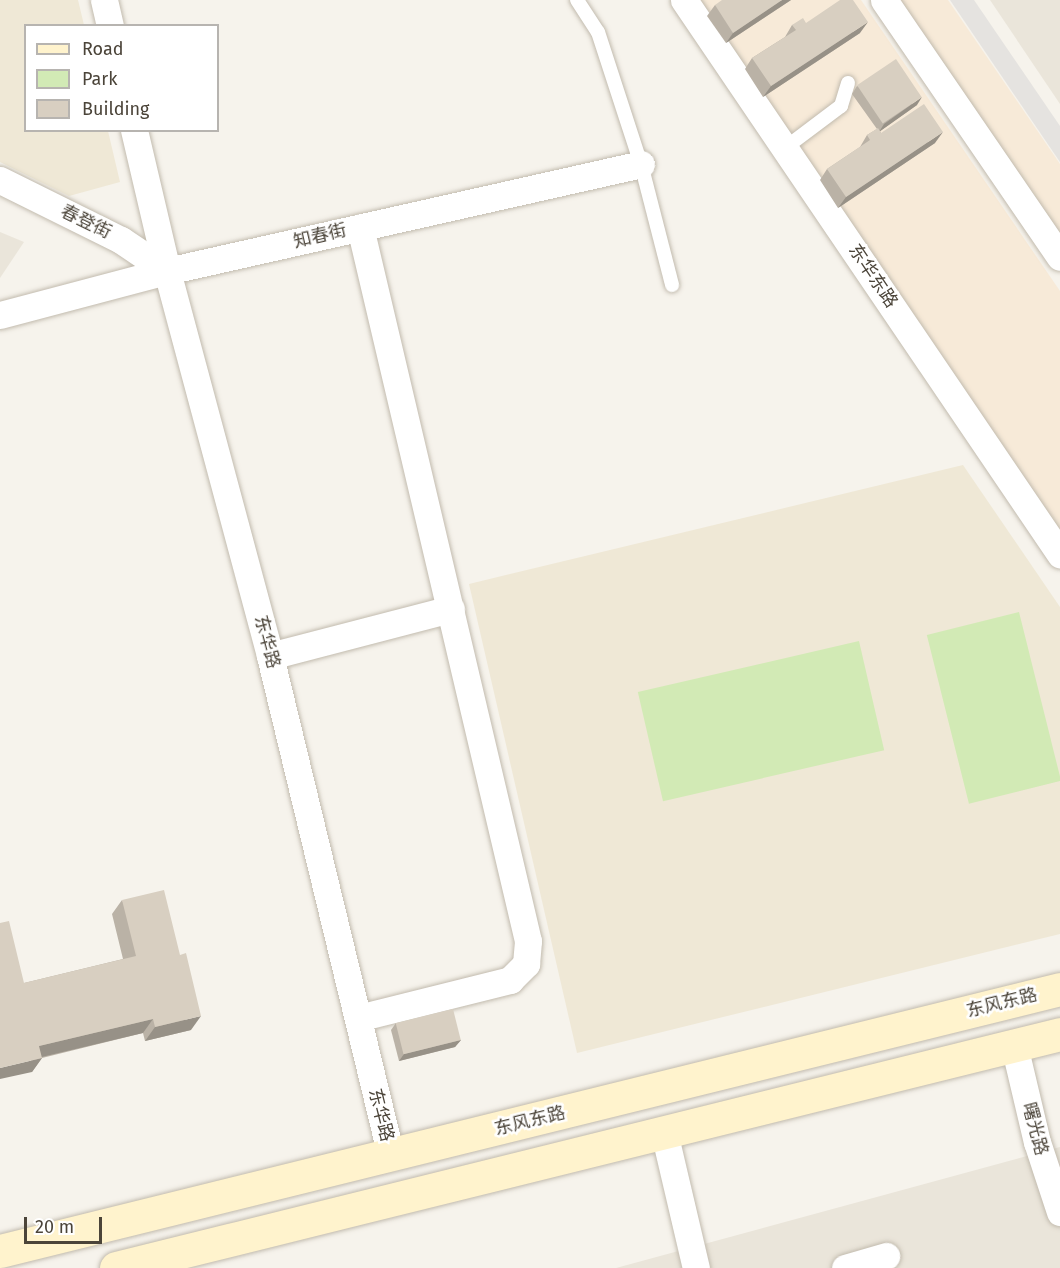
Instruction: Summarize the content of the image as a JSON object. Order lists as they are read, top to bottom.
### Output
{
  "streets": {
    "main road": ["东风东路"],
    "street": [
      "春登街",
      "知春街",
      "东华东路",
      "东华路",
      "曙光路"
    ]
  },
  "crossings": [
    ["春登街", "知春街"],
    ["春登街", "东华路"],
    ["知春街", "东华路"],
    ["东华路", "东风东路"]
  ],
  "legend": ["Road", "Park", "Building"],
  "scale_bar": "20 m"
}
